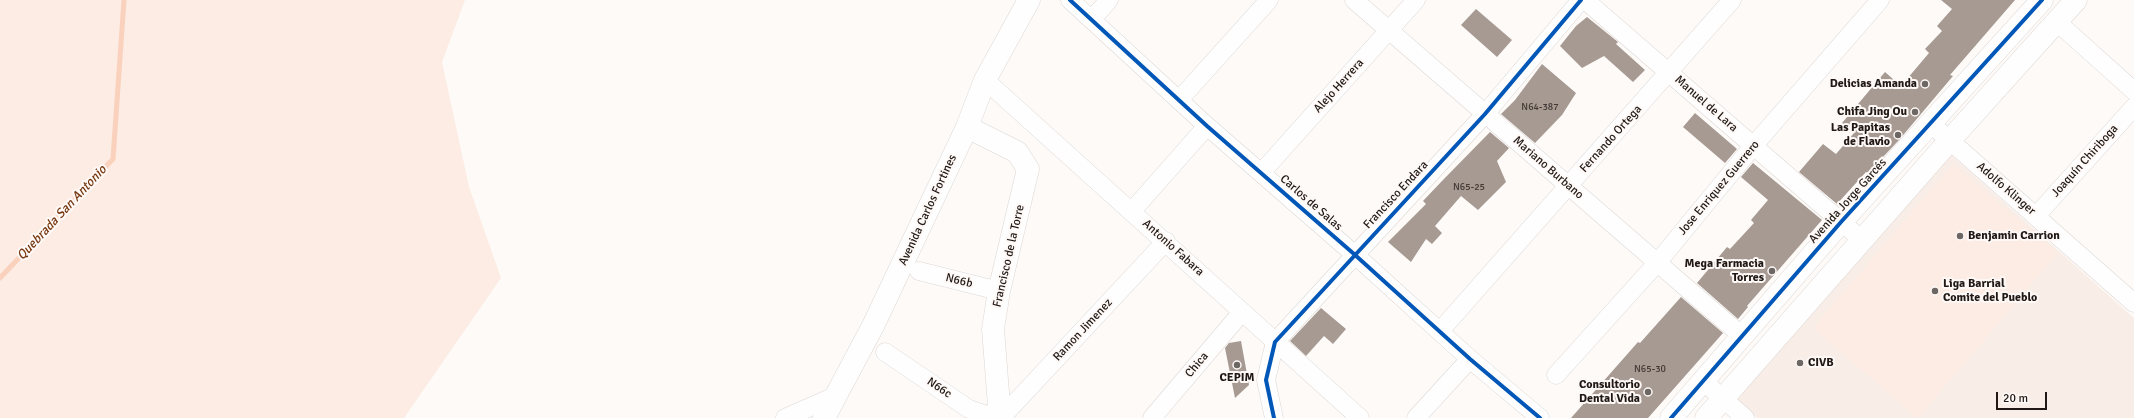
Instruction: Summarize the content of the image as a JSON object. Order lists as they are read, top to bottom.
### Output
{
  "streets": {
    "street": [
      "Alejo Herrera",
      "Manuel de Lara",
      "Fernando Ortega",
      "Joaquín Chiriboga",
      "Mariano Burbano",
      "Jose Enriquez Guerrero",
      "Adolfo Klinger",
      "Francisco Endara",
      "Avenida Jorge Garcés",
      "Carlos de Salas",
      "Avenida Carlos Fortines",
      "Antonio Fabara",
      "Francisco de la Torre",
      "N66b",
      "Ramon Jimenez",
      "Chica",
      "N66c"
    ]
  },
  "crossings": [
    ["Alejo Herrera", "Mariano Burbano"],
    ["Alejo Herrera", "Carlos de Salas"],
    ["Manuel de Lara", "Fernando Ortega"],
    ["Manuel de Lara", "Jose Enriquez Guerrero"],
    ["Manuel de Lara", "Avenida Jorge Garcés"],
    ["Fernando Ortega", "Mariano Burbano"],
    ["Fernando Ortega", "Carlos de Salas"],
    ["Joaquín Chiriboga", "Adolfo Klinger"],
    ["Mariano Burbano", "Jose Enriquez Guerrero"],
    ["Mariano Burbano", "Francisco Endara"],
    ["Mariano Burbano", "Avenida Jorge Garcés"],
    ["Adolfo Klinger", "Avenida Jorge Garcés"],
    ["Francisco Endara", "Carlos de Salas"],
    ["Francisco Endara", "Antonio Fabara"],
    ["Avenida Carlos Fortines", "Antonio Fabara"],
    ["Avenida Carlos Fortines", "Francisco de la Torre"],
    ["Antonio Fabara", "Ramon Jimenez"],
    ["Antonio Fabara", "Chica"],
    ["Francisco de la Torre", "N66b"],
    ["Francisco de la Torre", "Ramon Jimenez"]
  ],
  "water": ["Quebrada San Antonio"],
  "places": [
    "Delicias Amanda",
    "Chifa Jing Ou",
    "Las Papitas de Flavio",
    "Benjamin Carrion",
    "Mega Farmacia Torres",
    "Liga Barrial Comite del Pueblo",
    "CIVB",
    "CEPIM",
    "Consultorio Dental Vida"
  ],
  "house_numbers": ["N64-387", "N65-25", "N65-30"],
  "scale_bar": "20 m"
}
